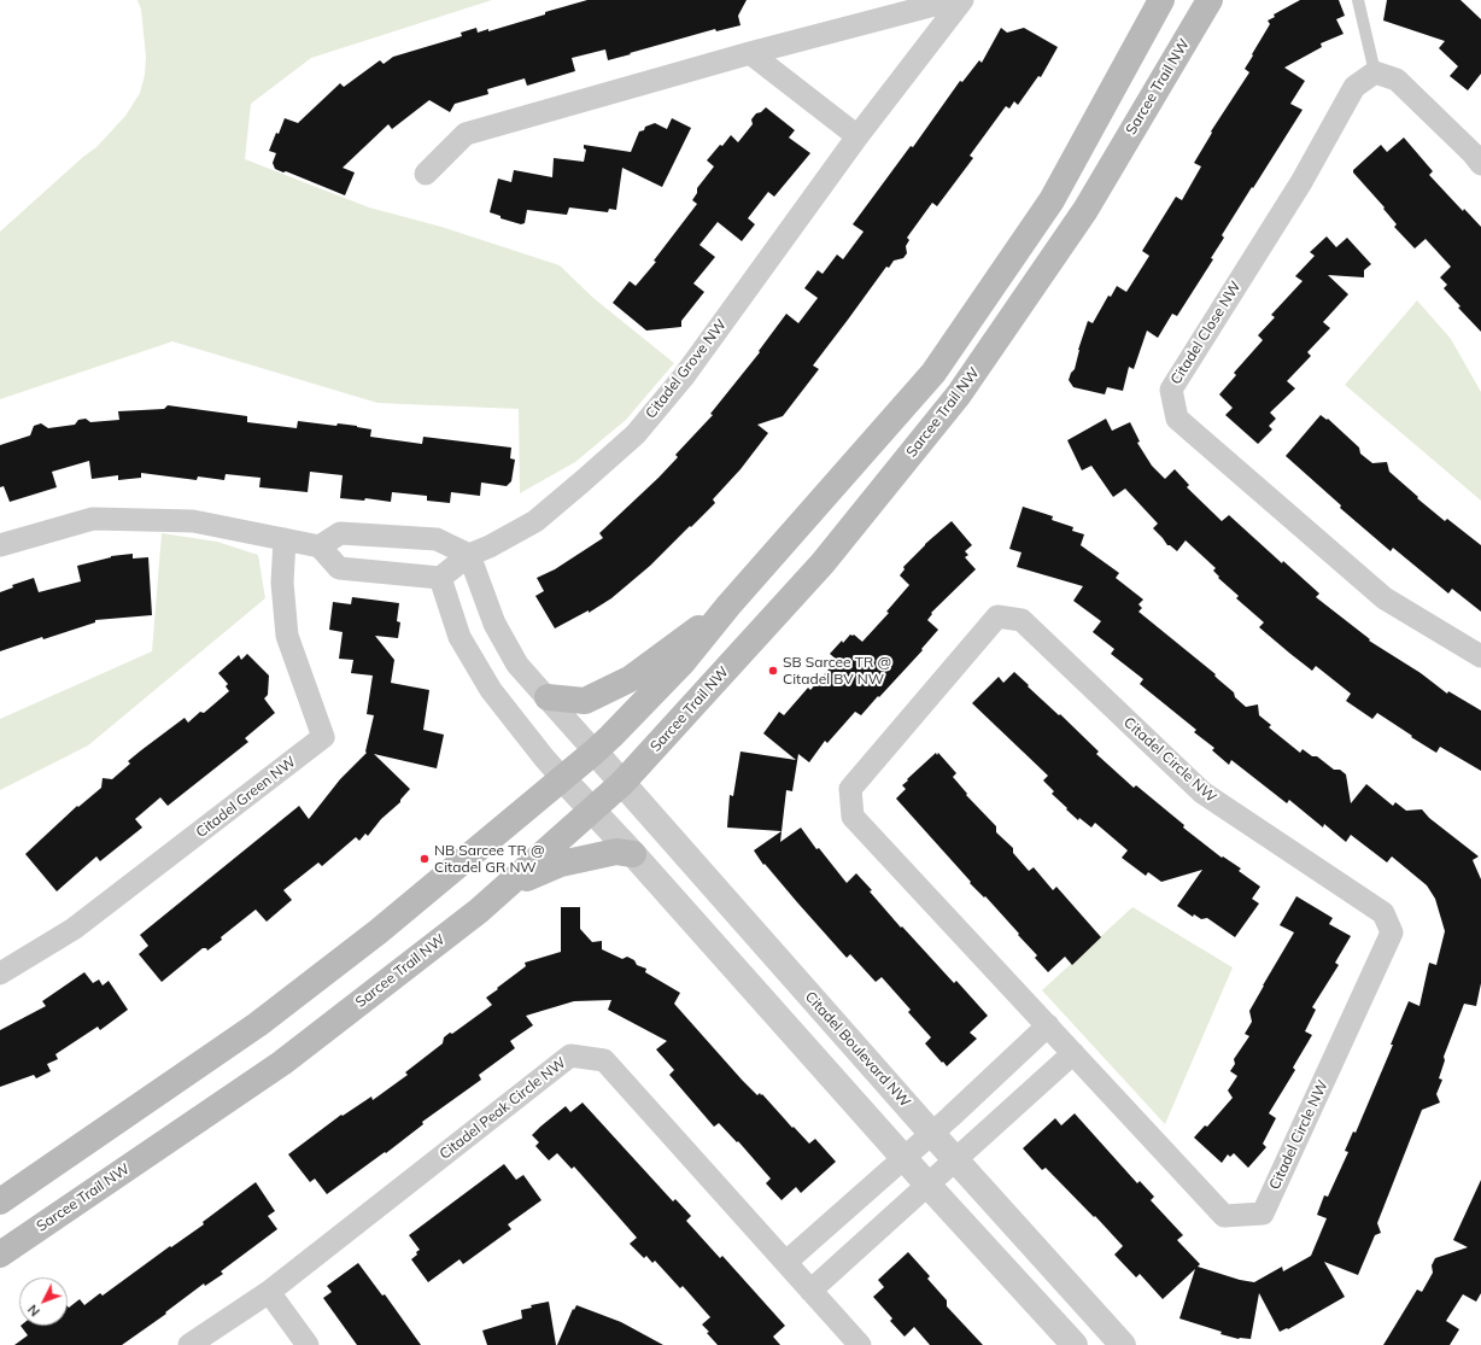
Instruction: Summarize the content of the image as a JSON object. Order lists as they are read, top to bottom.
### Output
{
  "streets": {
    "main road": ["Sarcee Trail NW"],
    "street": [
      "Citadel Close NW",
      "Citadel Grove NW",
      "Citadel Circle NW",
      "Citadel Green NW",
      "Citadel Boulevard NW",
      "Citadel Peak Circle NW"
    ]
  },
  "crossings": [
    ["Sarcee Trail NW", "Citadel Boulevard NW"]
  ],
  "places": ["SB Sarcee TR @ Citadel BV NW", "NB Sarcee TR @ Citadel GR NW"],
  "north": "bottom left"
}
